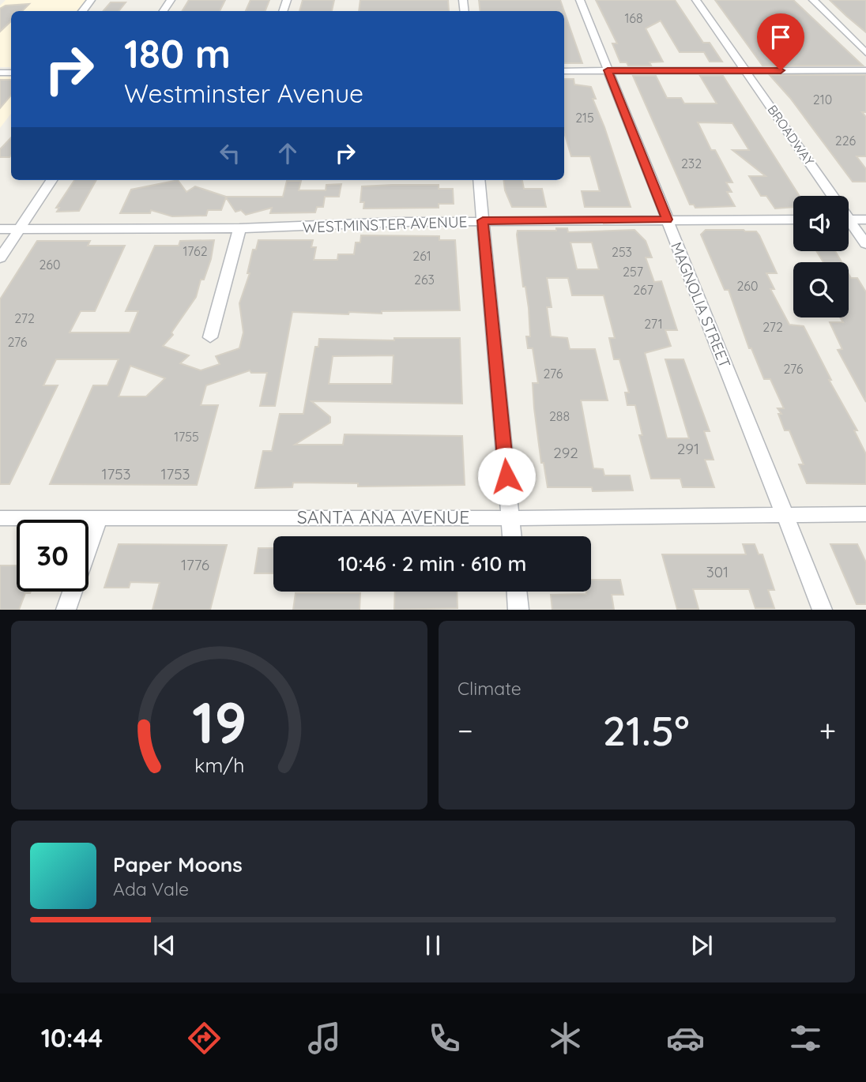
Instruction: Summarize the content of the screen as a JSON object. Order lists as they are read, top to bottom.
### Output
{
  "streets": {
    "street": [
      "BROADWAY",
      "WESTMINSTER AVENUE",
      "MAGNOLIA STREET",
      "SANTA ANA AVENUE"
    ]
  },
  "crossings": [
    ["WESTMINSTER AVENUE", "MAGNOLIA STREET"],
    ["MAGNOLIA STREET", "SANTA ANA AVENUE"]
  ],
  "house_numbers": [
    "168",
    "210",
    "215",
    "226",
    "232",
    "1762",
    "253",
    "261",
    "260",
    "257",
    "263",
    "260",
    "267",
    "272",
    "271",
    "272",
    "276",
    "276",
    "276",
    "288",
    "1755",
    "291",
    "292",
    "1753",
    "1753",
    "1776",
    "301"
  ],
  "page": {
    "turn": ["180 m", "Westminster Avenue"],
    "limit": "30",
    "trip": "10:46 · 2 min · 610 m",
    "tile": "Climate",
    "heat": ["−", "21.5°", "+"],
    "song": ["Paper Moons", "Ada Vale"],
    "tabs": "10:44",
    "gauge": ["19", "km/h"]
  }
}
